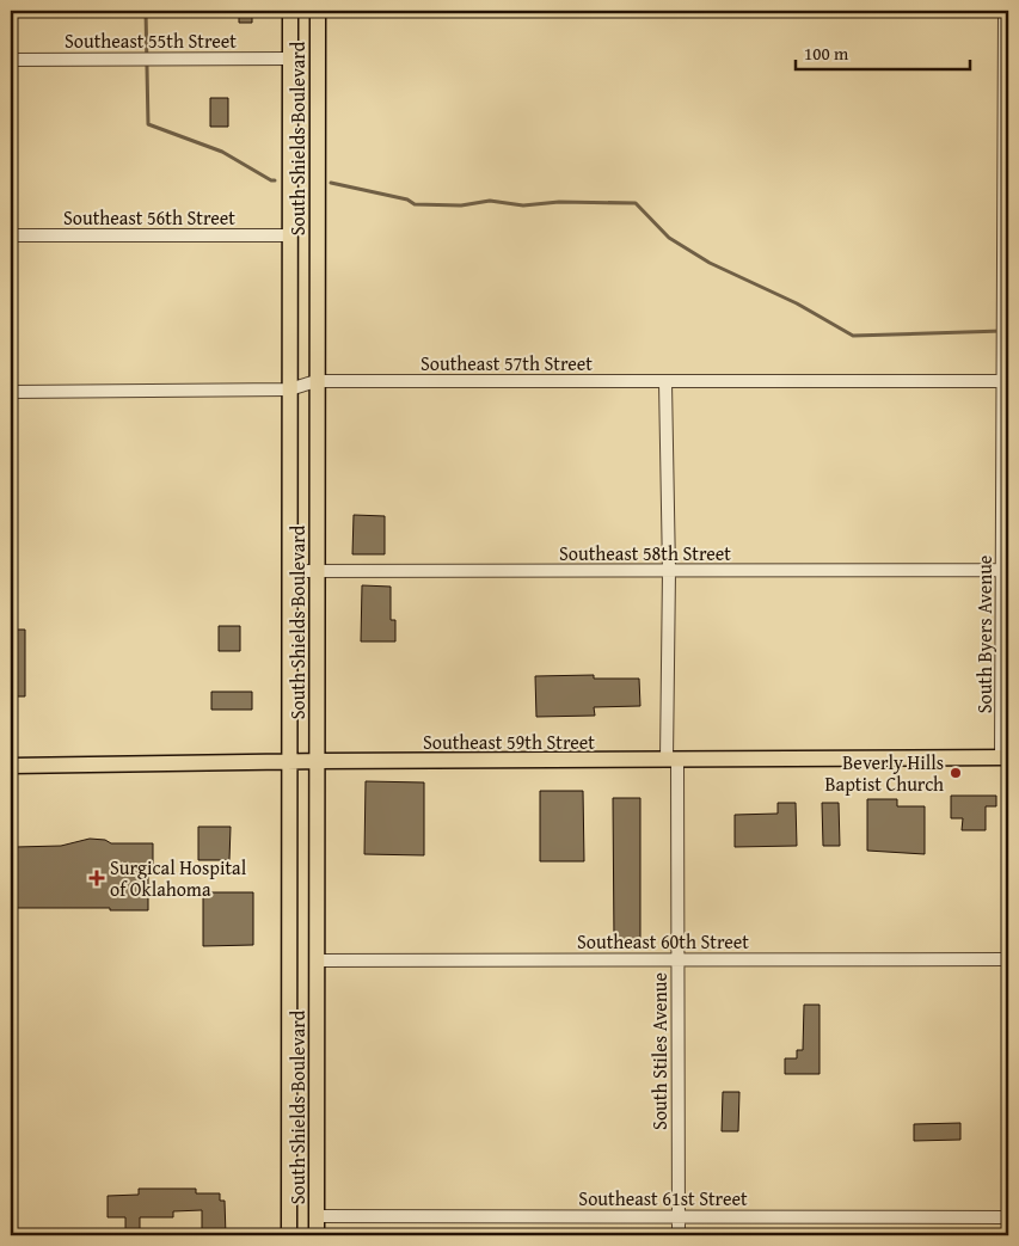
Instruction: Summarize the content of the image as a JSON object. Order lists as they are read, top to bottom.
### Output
{
  "streets": {
    "main road": ["South Shields Boulevard", "Southeast 59th Street"],
    "street": [
      "Southeast 55th Street",
      "Southeast 56th Street",
      "Southeast 57th Street",
      "Southeast 58th Street",
      "South Byers Avenue",
      "Southeast 60th Street",
      "South Stiles Avenue",
      "Southeast 61st Street"
    ]
  },
  "crossings": [
    ["Southeast 55th Street", "South Shields Boulevard"],
    ["South Shields Boulevard", "Southeast 56th Street"],
    ["South Shields Boulevard", "Southeast 57th Street"],
    ["South Shields Boulevard", "Southeast 58th Street"],
    ["South Shields Boulevard", "Southeast 59th Street"],
    ["South Shields Boulevard", "Southeast 60th Street"],
    ["South Shields Boulevard", "Southeast 61st Street"],
    ["Southeast 57th Street", "South Byers Avenue"],
    ["Southeast 57th Street", "South Stiles Avenue"],
    ["Southeast 58th Street", "South Byers Avenue"],
    ["Southeast 58th Street", "South Stiles Avenue"],
    ["South Byers Avenue", "Southeast 59th Street"],
    ["Southeast 59th Street", "South Stiles Avenue"],
    ["Southeast 60th Street", "South Stiles Avenue"],
    ["South Stiles Avenue", "Southeast 61st Street"]
  ],
  "places": {
    "other": ["Beverly Hills Baptist Church"],
    "health": ["Surgical Hospital of Oklahoma"]
  },
  "scale_bar": "100 m"
}
